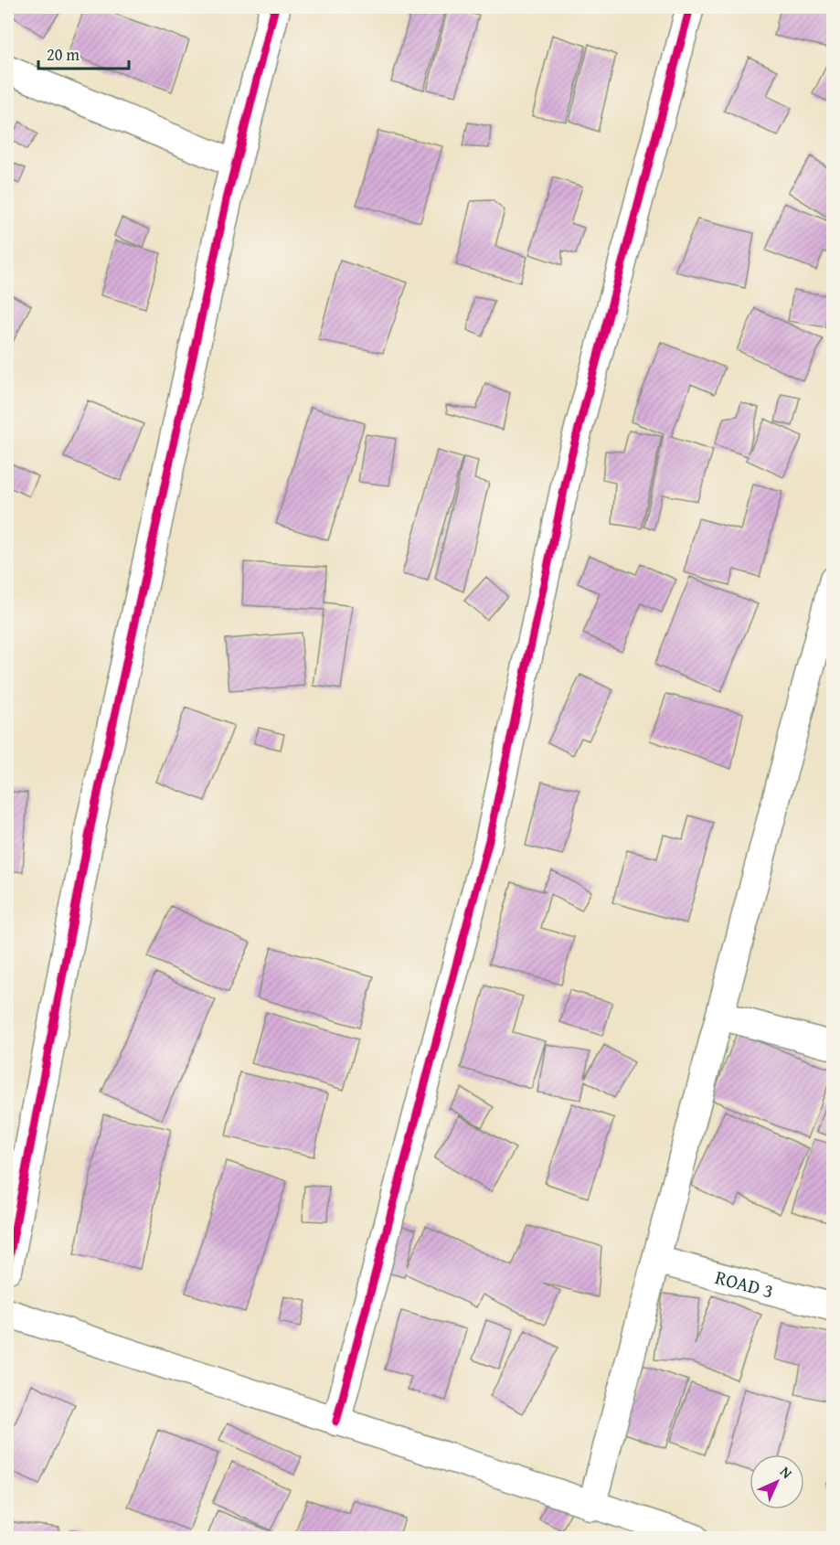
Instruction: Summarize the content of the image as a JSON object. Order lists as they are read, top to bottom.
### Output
{
  "streets": {
    "street": ["ROAD 3"]
  },
  "scale_bar": "20 m",
  "north": "top right"
}
